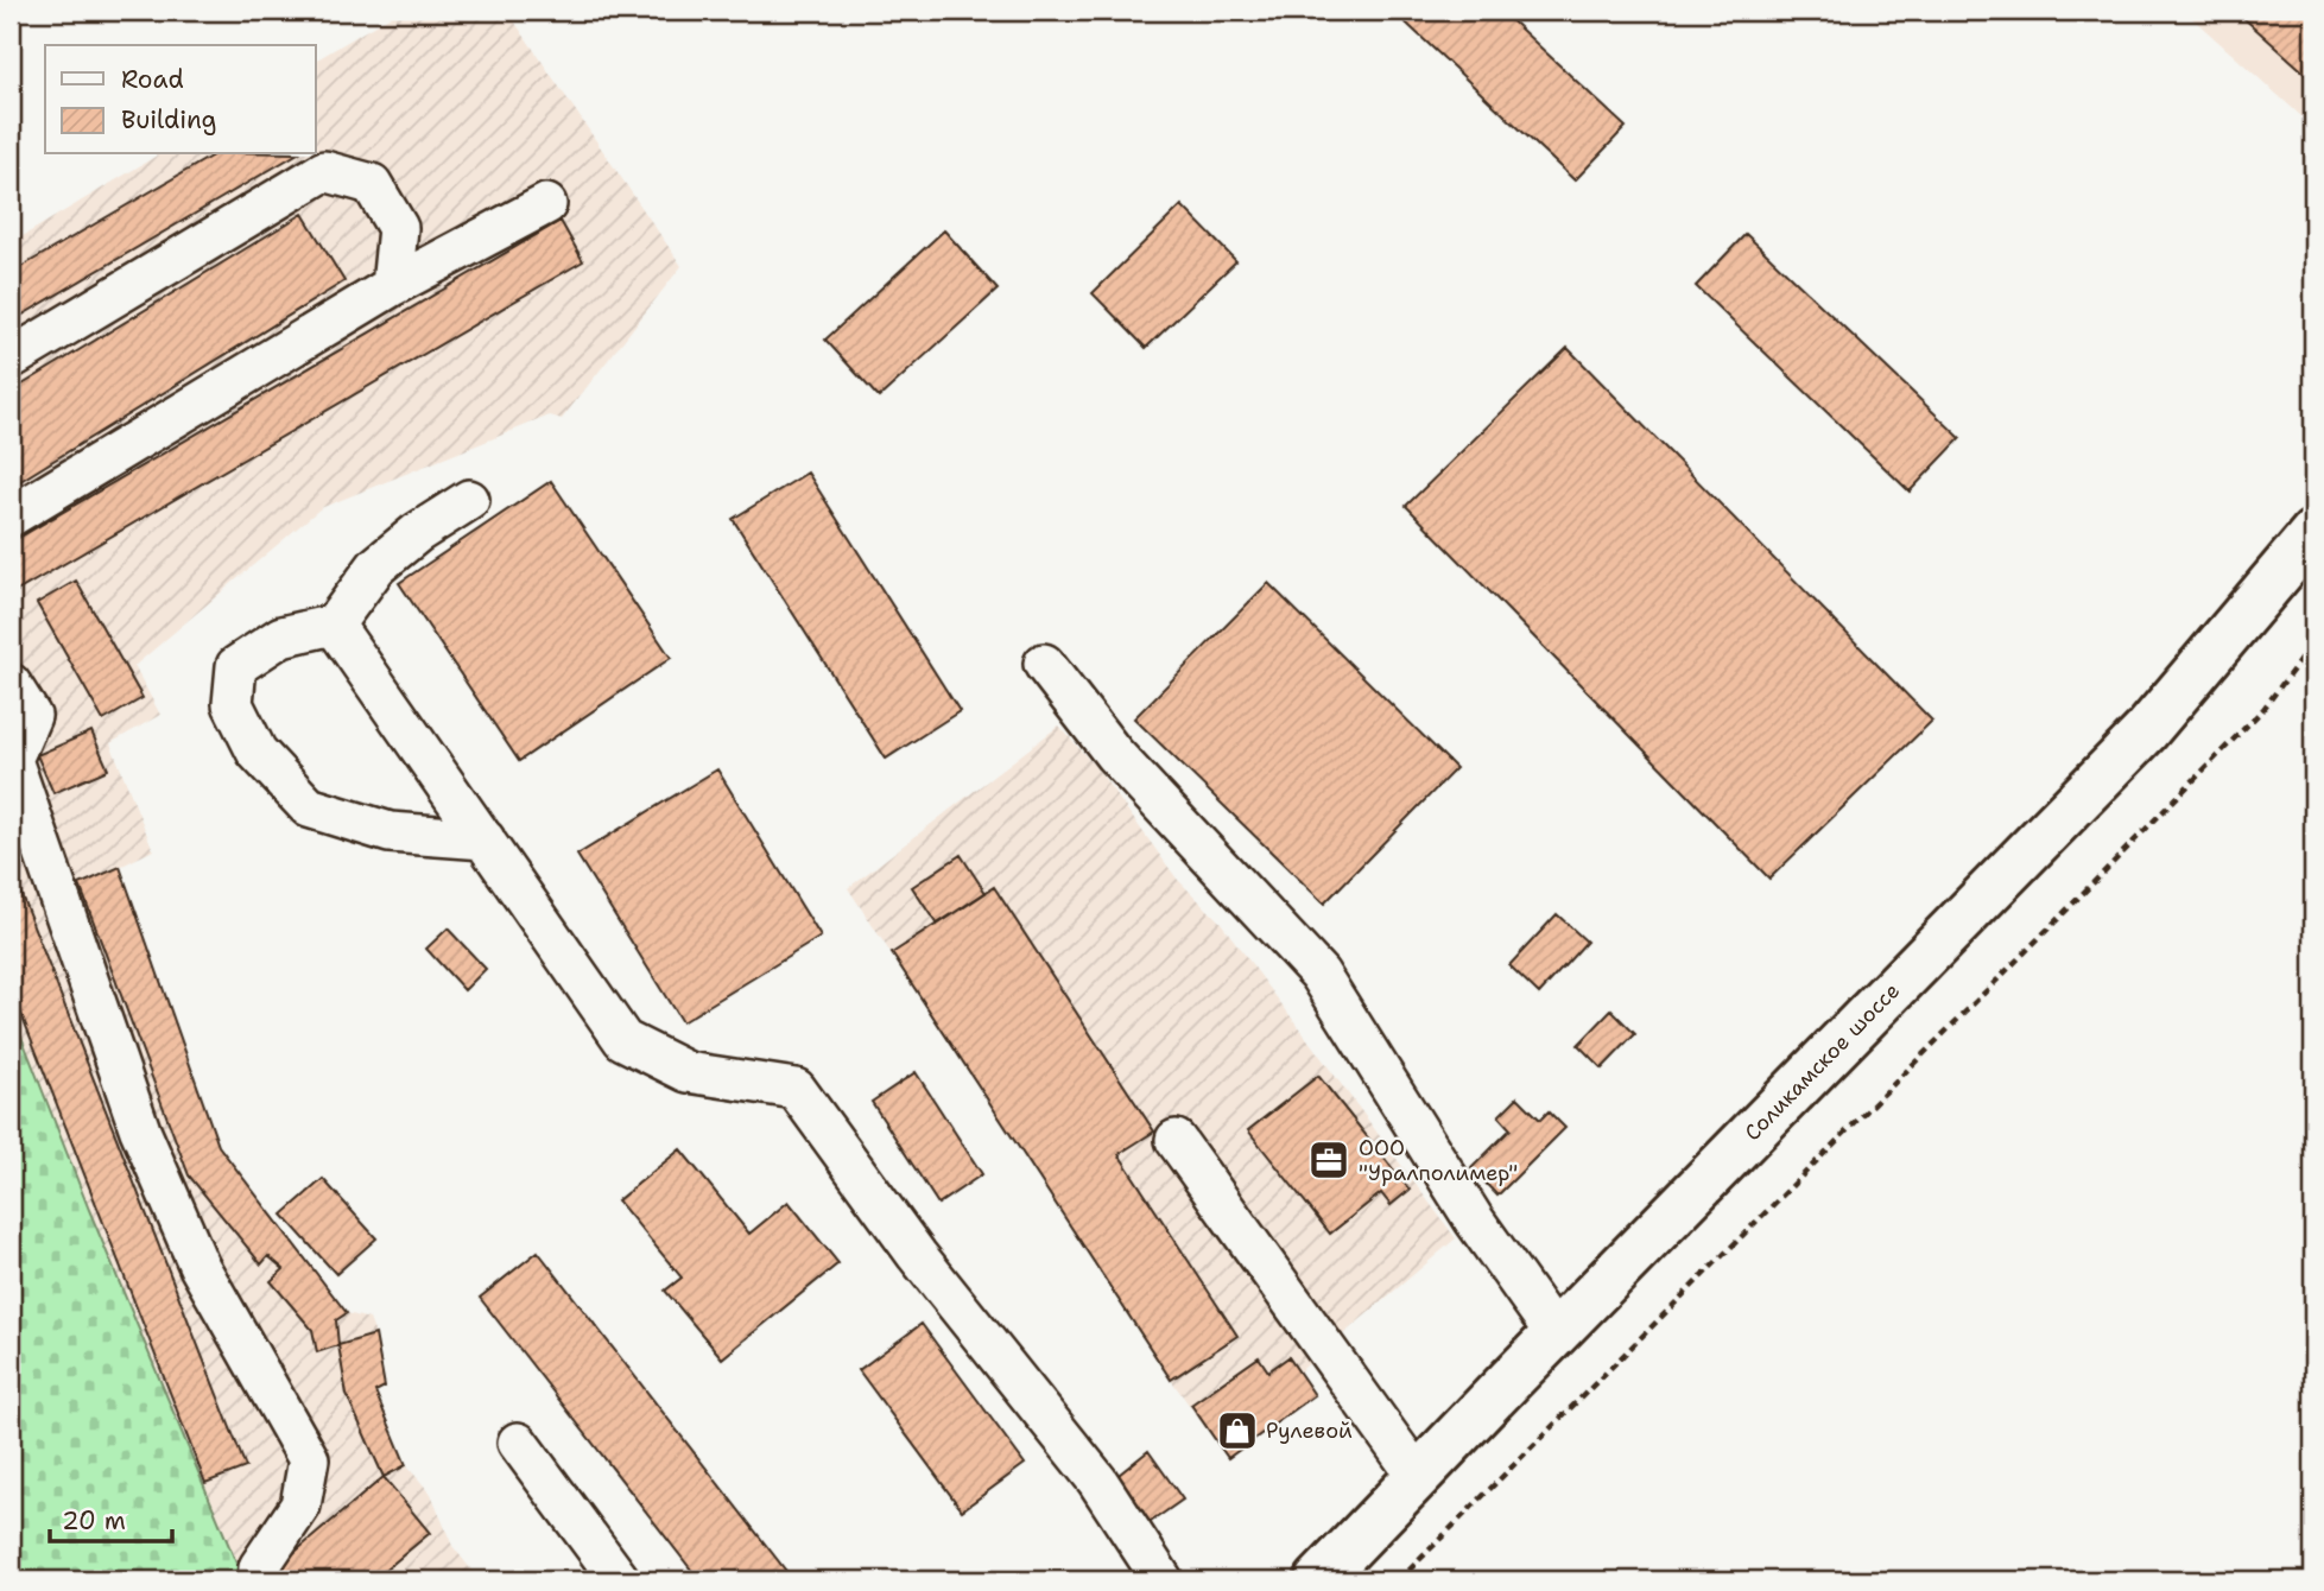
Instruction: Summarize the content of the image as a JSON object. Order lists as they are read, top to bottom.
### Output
{
  "streets": {
    "highway": ["Соликамское шоссе"]
  },
  "places": {
    "office": ["OOO \"Уралполимер\""],
    "shop": ["Рулевой"]
  },
  "legend": ["Road", "Building"],
  "scale_bar": "20 m"
}
